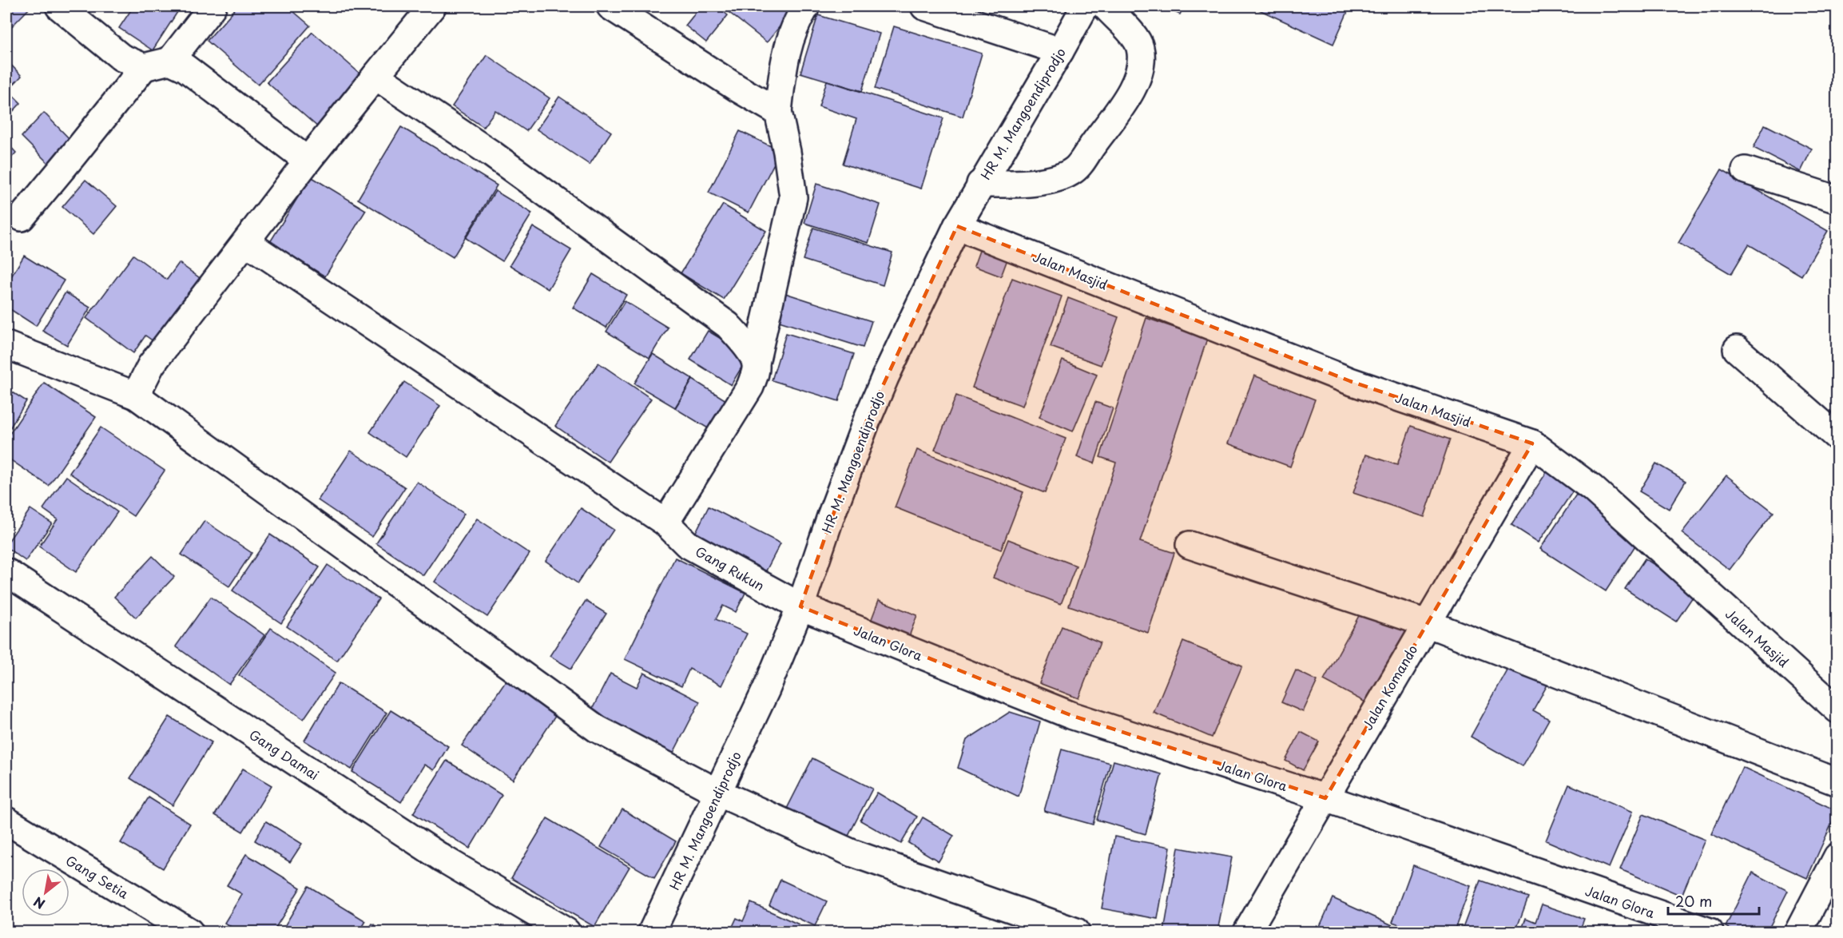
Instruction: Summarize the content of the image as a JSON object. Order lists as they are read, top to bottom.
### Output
{
  "streets": {
    "street": [
      "HR M. Mangoendiprodjo",
      "Jalan Masjid",
      "Gang Rukun",
      "Jalan Glora",
      "Jalan Komando",
      "Gang Damai",
      "Gang Setia"
    ]
  },
  "crossings": [
    ["HR M. Mangoendiprodjo", "Jalan Masjid"],
    ["HR M. Mangoendiprodjo", "Gang Rukun"],
    ["HR M. Mangoendiprodjo", "Jalan Glora"],
    ["Jalan Masjid", "Jalan Komando"],
    ["Gang Rukun", "Jalan Glora"],
    ["Jalan Glora", "Jalan Komando"]
  ],
  "scale_bar": "20 m",
  "north": "bottom left"
}
